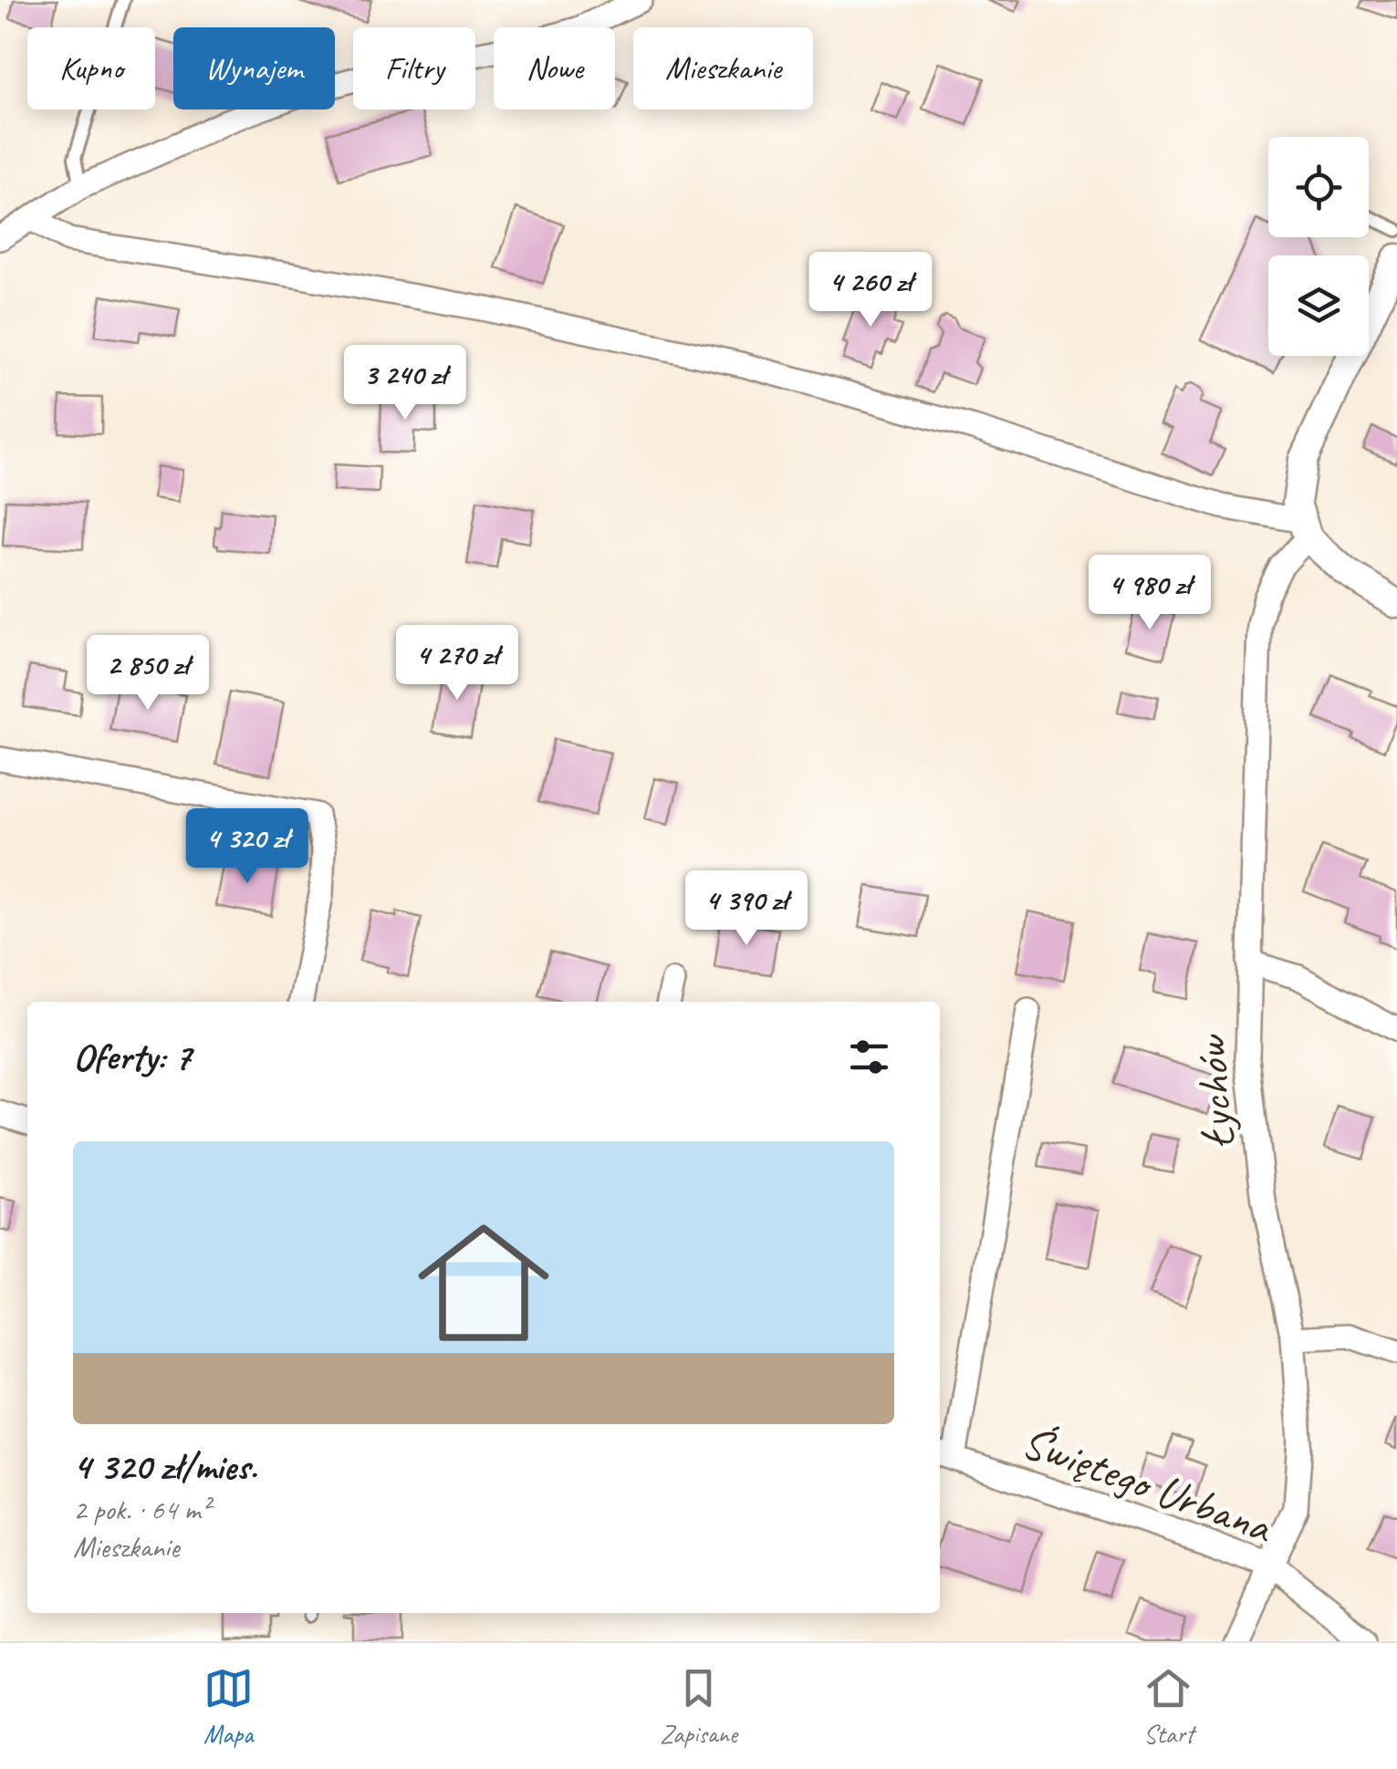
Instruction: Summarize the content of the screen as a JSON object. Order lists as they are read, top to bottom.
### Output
{
  "streets": {
    "street": ["Łychów", "Świętego Urbana"]
  },
  "crossings": [
    ["Łychów", "Świętego Urbana"]
  ],
  "page": {
    "chip": [
      "Kupno",
      "Wynajem",
      "Filtry",
      "Nowe",
      "Mieszkanie"
    ],
    "price": [
      "4 260 zł",
      "3 240 zł",
      "4 980 zł",
      "4 270 zł",
      "2 850 zł",
      "4 320 zł",
      "4 390 zł"
    ],
    "heading": "Oferty: 7",
    "list": [
      {
        "name": "4 320 zł/mies.",
        "note": "2 pok. · 64 m² · Mieszkanie"
      }
    ],
    "tabs": ["Mapa", "Zapisane", "Start"]
  }
}
